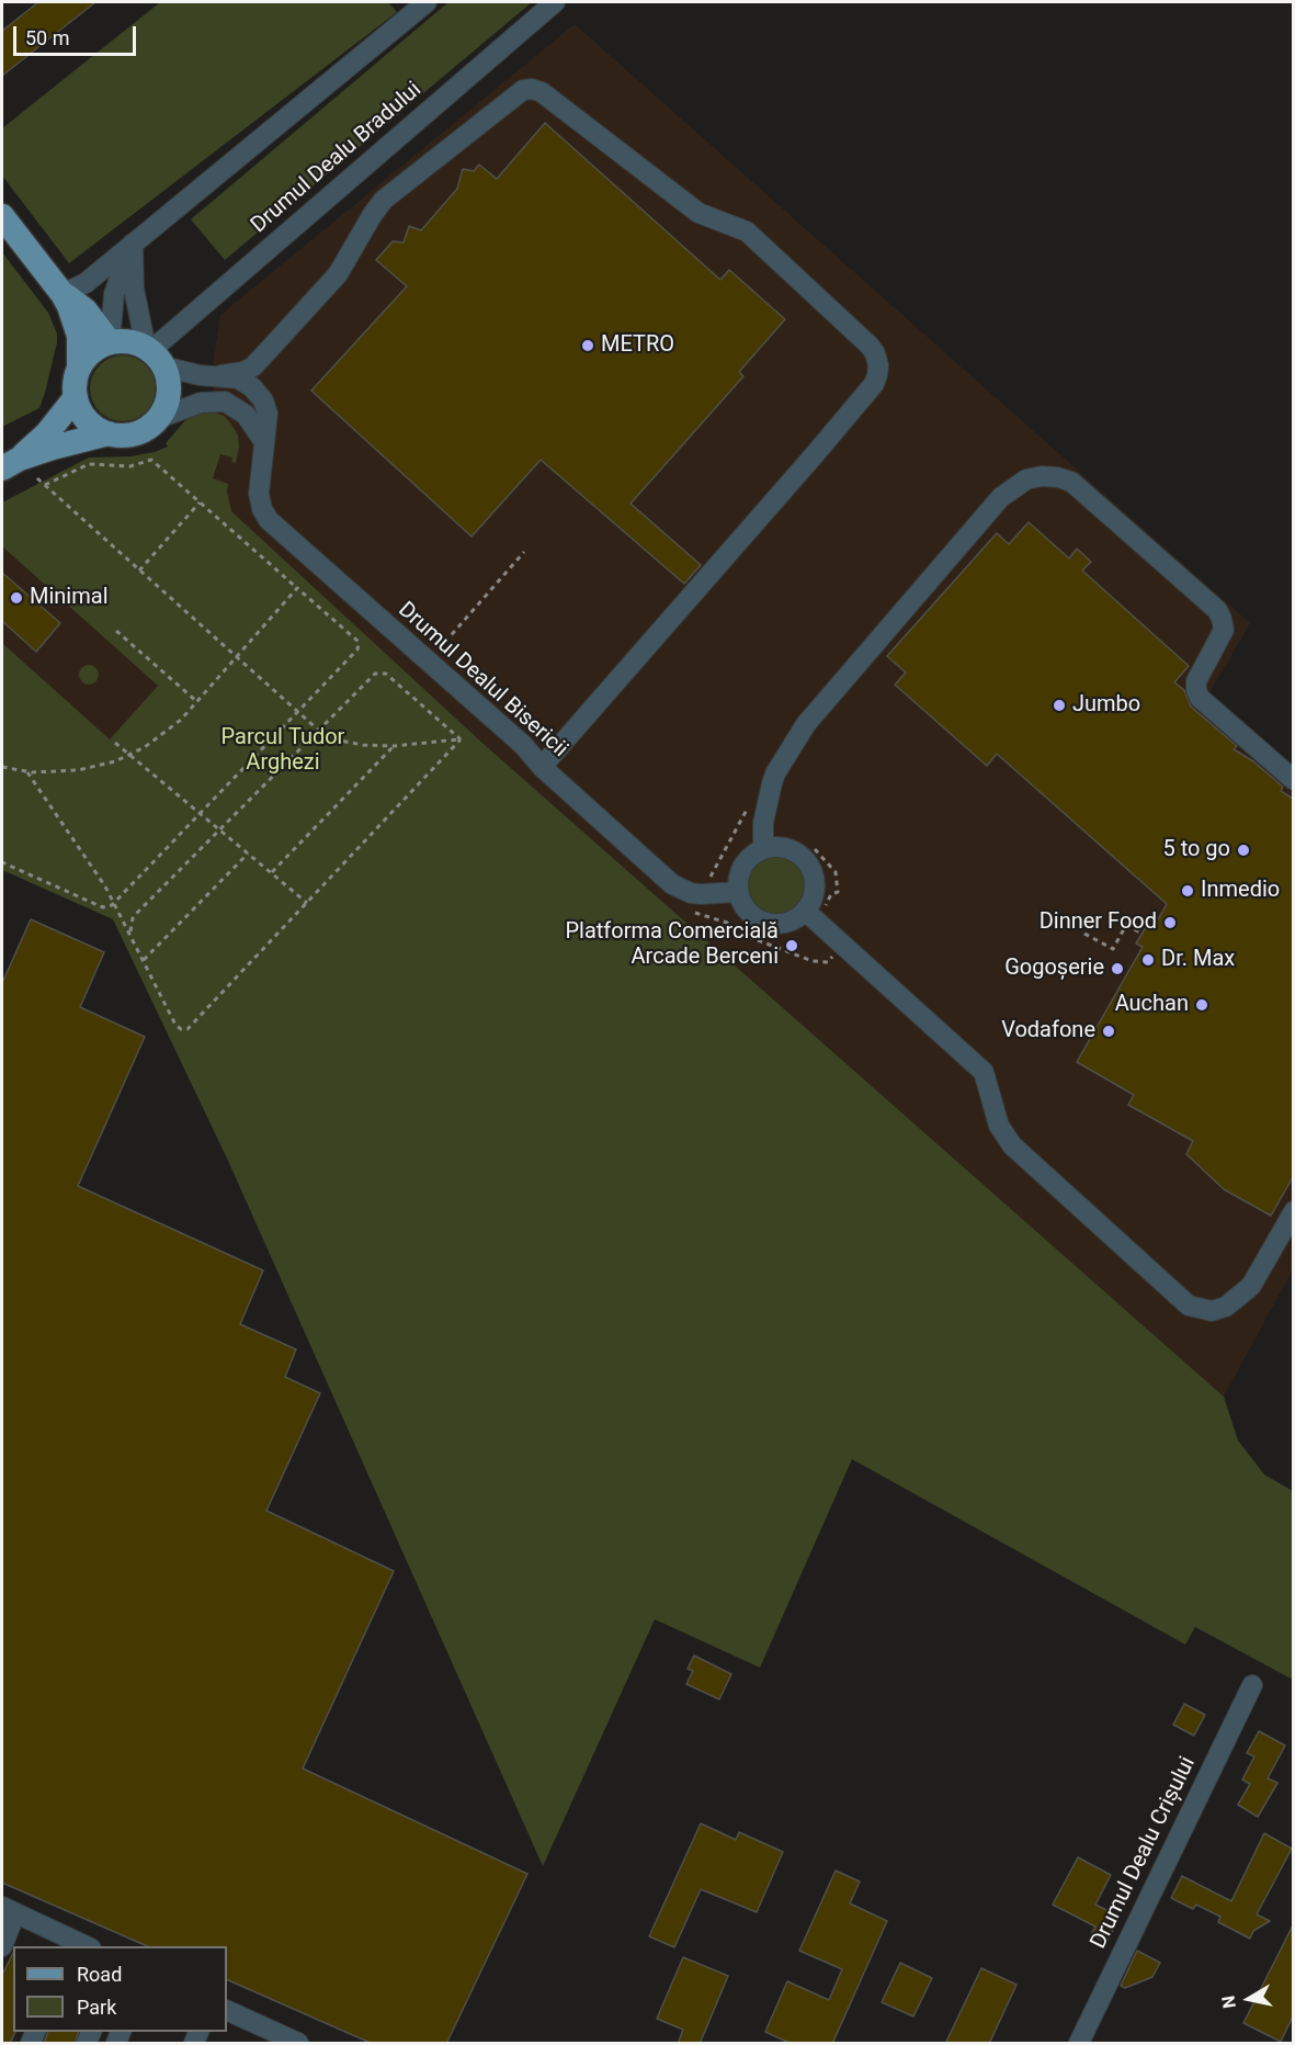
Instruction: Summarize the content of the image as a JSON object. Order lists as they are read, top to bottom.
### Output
{
  "streets": {
    "street": ["Drumul Dealu Bradului", "Drumul Dealul Bisericii", "Drumul Dealu Crișului"]
  },
  "crossings": [
    ["Drumul Dealu Bradului", "Drumul Dealul Bisericii"]
  ],
  "parks": ["Parcul Tudor Arghezi"],
  "places": [
    "METRO",
    "Minimal",
    "Jumbo",
    "5 to go",
    "Inmedio",
    "Dinner Food",
    "Platforma Comercială Arcade Berceni",
    "Dr. Max",
    "Gogoșerie",
    "Auchan",
    "Vodafone"
  ],
  "legend": ["Road", "Park"],
  "scale_bar": "50 m",
  "north": "left"
}
